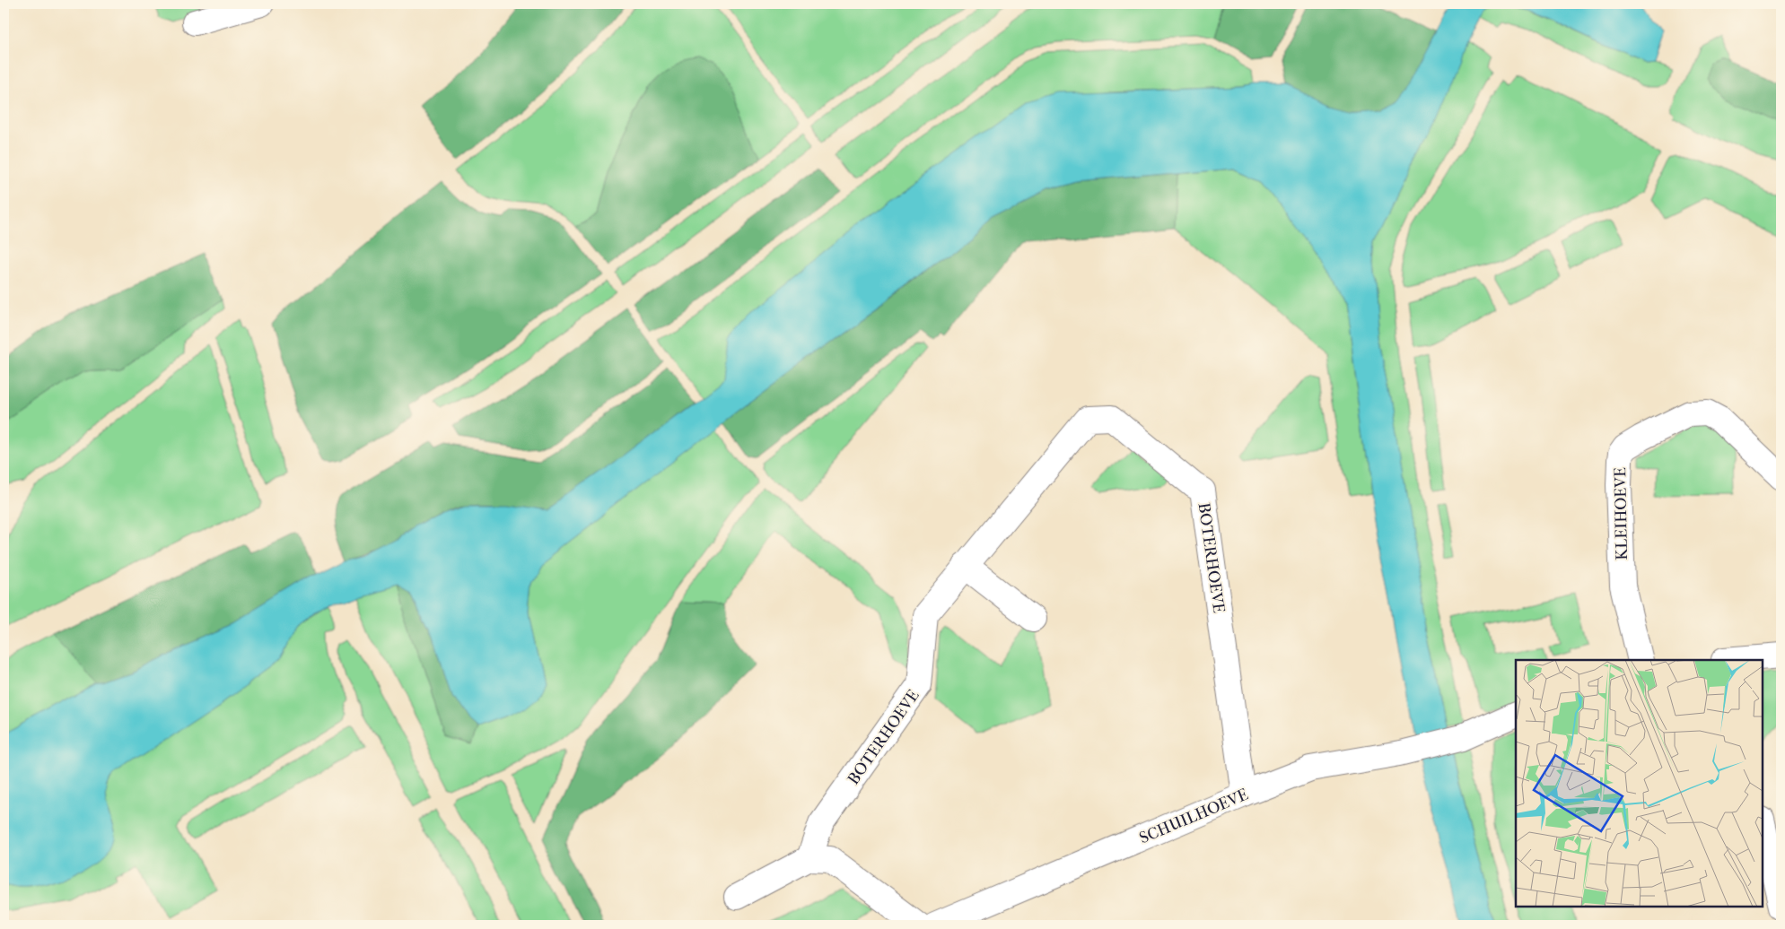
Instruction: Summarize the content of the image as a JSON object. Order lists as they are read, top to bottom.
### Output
{
  "streets": {
    "street": ["KLEIHOEVE", "BOTERHOEVE", "SCHUILHOEVE"]
  },
  "crossings": [
    ["BOTERHOEVE", "SCHUILHOEVE"]
  ]
}
